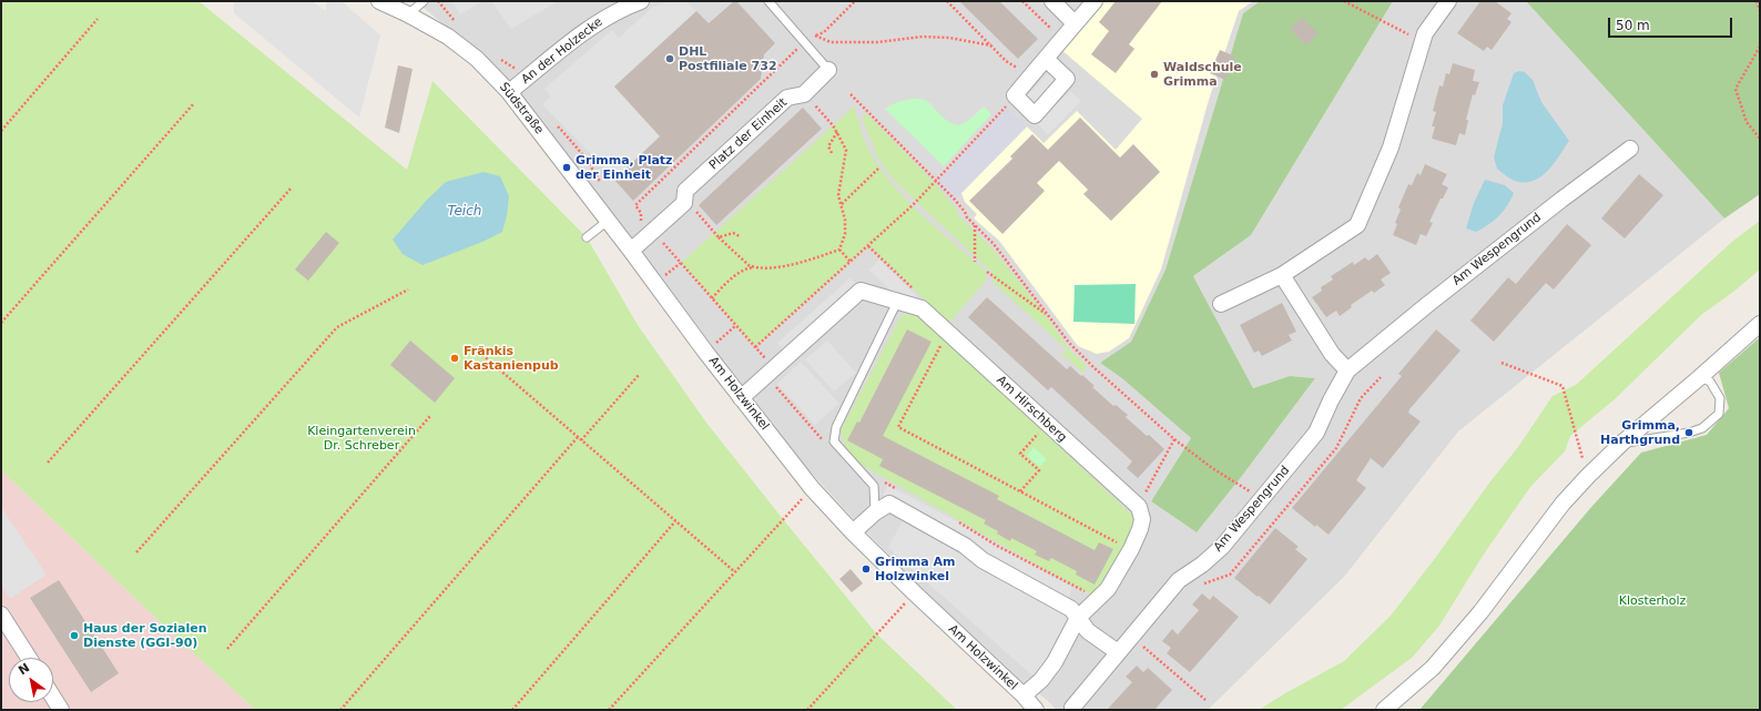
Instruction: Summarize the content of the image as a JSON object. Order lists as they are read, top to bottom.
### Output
{
  "streets": {
    "street": [
      "An der Holzecke",
      "Südstraße",
      "Platz der Einheit",
      "Am Wespengrund",
      "Am Holzwinkel",
      "Am Hirschberg"
    ]
  },
  "crossings": [
    ["An der Holzecke", "Südstraße"],
    ["Südstraße", "Platz der Einheit"],
    ["Südstraße", "Am Holzwinkel"],
    ["Platz der Einheit", "Am Holzwinkel"],
    ["Am Holzwinkel", "Am Hirschberg"]
  ],
  "water": ["Teich"],
  "parks": ["Kleingartenverein Dr. Schreber", "Klosterholz"],
  "places": [
    "DHL Postfiliale 732",
    "Waldschule Grimma",
    "Grimma, Platz der Einheit",
    "Fränkis Kastanienpub",
    "Grimma, Harthgrund",
    "Grimma Am Holzwinkel",
    "Haus der Sozialen Dienste (GGI-90)"
  ],
  "scale_bar": "50 m",
  "north": "top left"
}
